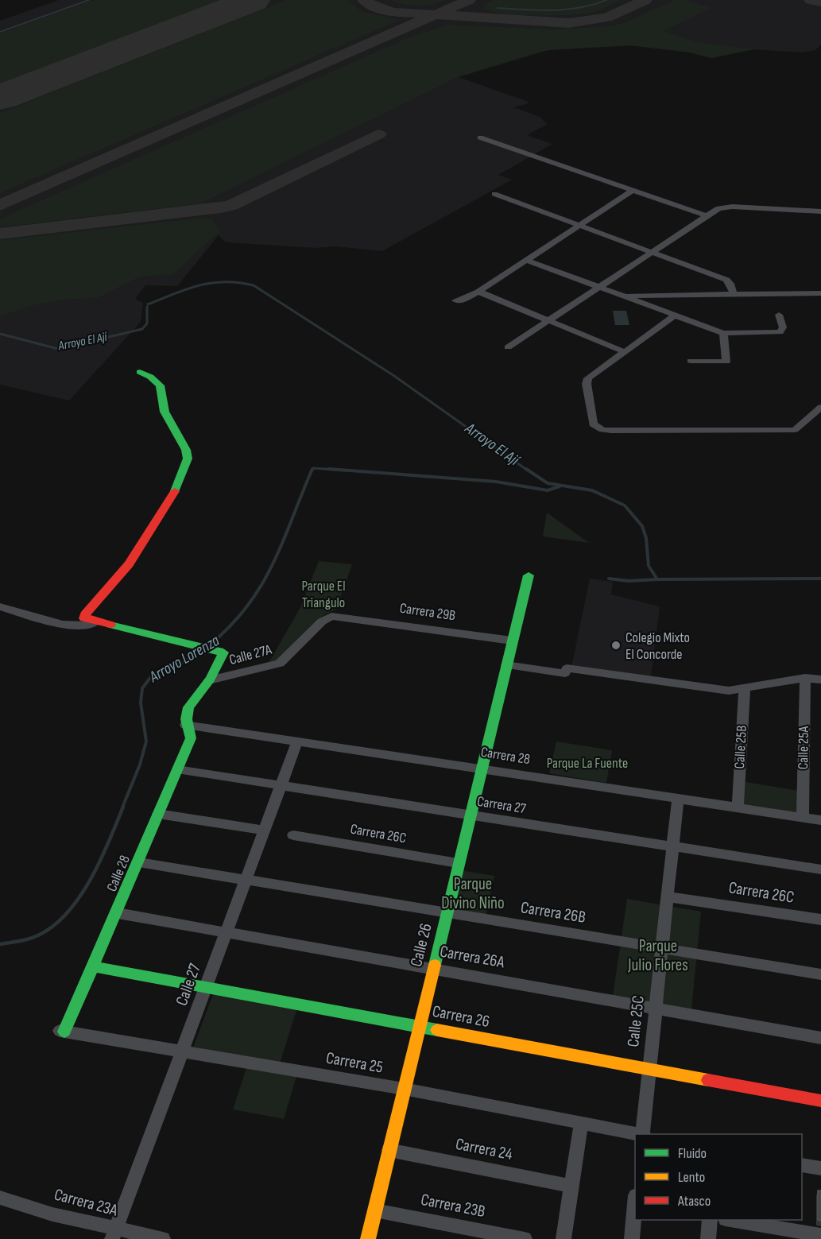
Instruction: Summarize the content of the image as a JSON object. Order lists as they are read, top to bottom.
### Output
{
  "streets": {
    "street": [
      "Carrera 29B",
      "Calle 27A",
      "Calle 25B",
      "Calle 25A",
      "Carrera 28",
      "Carrera 27",
      "Carrera 26C",
      "Calle 28",
      "Carrera 26B",
      "Calle 26",
      "Carrera 26A",
      "Calle 27",
      "Carrera 26",
      "Calle 25C",
      "Carrera 25",
      "Carrera 24",
      "Carrera 23A",
      "Carrera 23B"
    ]
  },
  "crossings": [
    ["Carrera 29B", "Calle 27A"],
    ["Carrera 29B", "Calle 26"],
    ["Calle 27A", "Calle 28"],
    ["Calle 25B", "Carrera 28"],
    ["Calle 25A", "Carrera 28"],
    ["Carrera 28", "Calle 28"],
    ["Carrera 28", "Calle 26"],
    ["Carrera 28", "Calle 27"],
    ["Carrera 28", "Calle 25C"],
    ["Carrera 27", "Calle 28"],
    ["Carrera 27", "Calle 26"],
    ["Carrera 27", "Calle 27"],
    ["Carrera 27", "Calle 25C"],
    ["Carrera 26C", "Calle 26"],
    ["Carrera 26C", "Calle 25C"],
    ["Calle 28", "Carrera 26B"],
    ["Calle 28", "Carrera 26A"],
    ["Calle 28", "Carrera 26"],
    ["Calle 28", "Carrera 25"],
    ["Carrera 26B", "Calle 26"],
    ["Carrera 26B", "Calle 27"],
    ["Carrera 26B", "Calle 25C"],
    ["Calle 26", "Carrera 26A"],
    ["Calle 26", "Carrera 26"],
    ["Calle 26", "Carrera 25"],
    ["Calle 26", "Carrera 24"],
    ["Calle 26", "Carrera 23B"],
    ["Carrera 26A", "Calle 27"],
    ["Carrera 26A", "Calle 25C"],
    ["Calle 27", "Carrera 26"],
    ["Calle 27", "Carrera 25"],
    ["Calle 27", "Carrera 23A"],
    ["Carrera 26", "Calle 25C"]
  ],
  "water": ["Arroyo El Ají", "Arroyo Lorenza"],
  "parks": [
    "Parque El Triangulo",
    "Parque La Fuente",
    "Parque Divino Niño",
    "Parque Julio Flores"
  ],
  "places": ["Colegio Mixto El Concorde"],
  "legend": ["Fluido", "Lento", "Atasco"]
}
